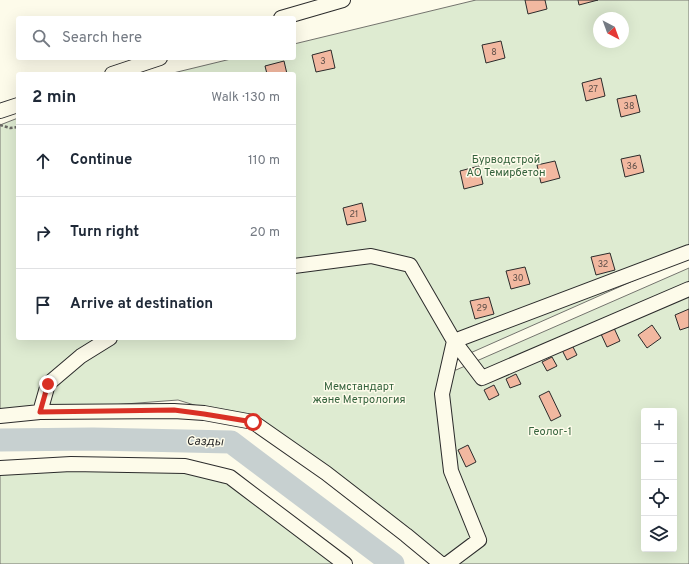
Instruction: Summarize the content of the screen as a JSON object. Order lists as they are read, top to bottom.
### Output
{
  "water": ["Сазды"],
  "parks": ["Бурводстрой АО Темирбетон", "Мемстандарт және Метрология", "Геолог-1"],
  "house_numbers": [
    "8",
    "3",
    "27",
    "38",
    "36",
    "21",
    "32",
    "30",
    "29"
  ],
  "north": "bottom right",
  "page": {
    "search": "Search here",
    "heading": ["2 min", "Walk · 130 m"],
    "list": [
      ["Continue", "110 m"],
      ["Turn right", "20 m"],
      "Arrive at destination"
    ],
    "map_buttons": ["+", "−"]
  }
}
